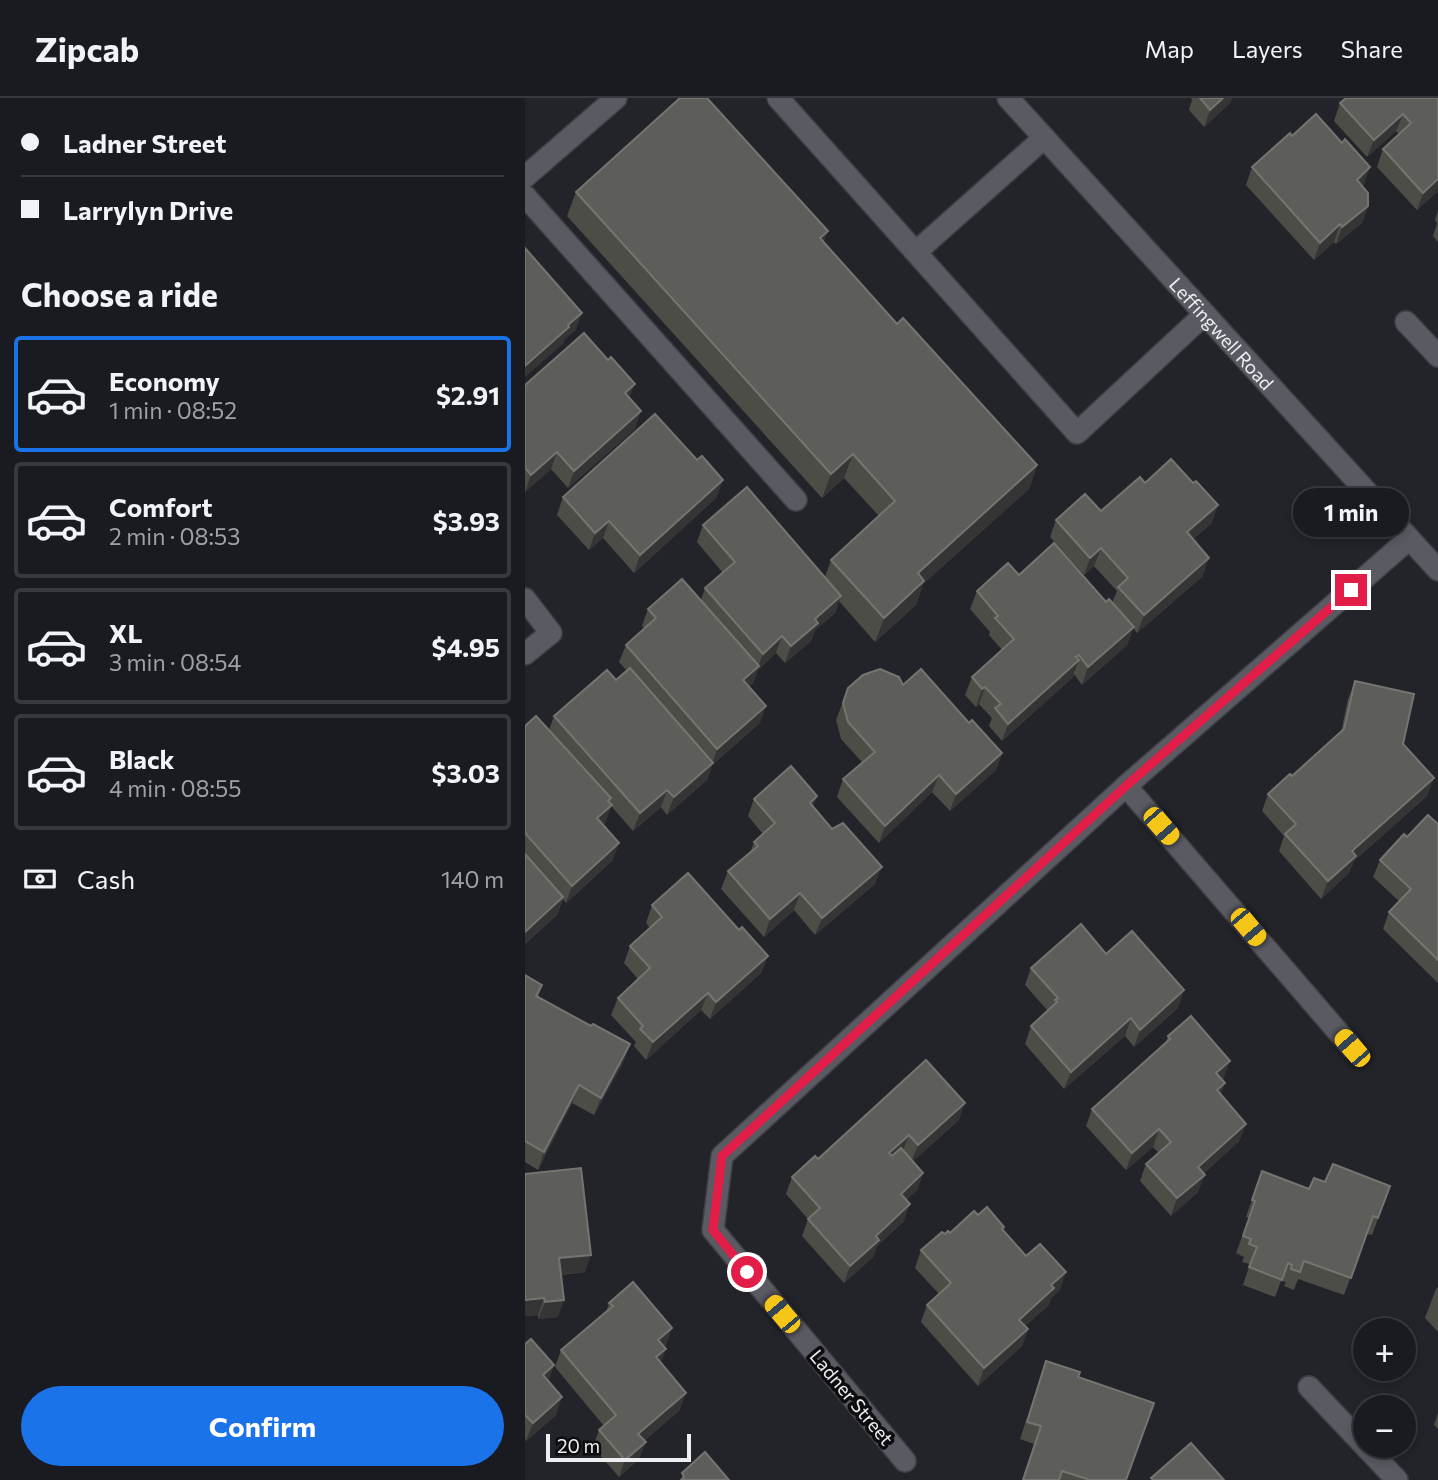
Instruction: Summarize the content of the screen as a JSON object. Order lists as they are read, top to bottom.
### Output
{
  "streets": {
    "street": ["Leffingwell Road", "Ladner Street"]
  },
  "scale_bar": "20 m",
  "page": {
    "header": "Zipcab",
    "nav": ["Map", "Layers", "Share"],
    "banner": ["Ladner Street", "Larrylyn Drive"],
    "heading": "Choose a ride",
    "list": [
      {
        "name": "Economy",
        "note": "1 min · 08:52",
        "value": "$2.91"
      },
      {
        "name": "Comfort",
        "note": "2 min · 08:53",
        "value": "$3.93"
      },
      {
        "name": "XL",
        "note": "3 min · 08:54",
        "value": "$4.95"
      },
      {
        "name": "Black",
        "note": "4 min · 08:55",
        "value": "$3.03"
      }
    ],
    "bubble": "1 min",
    "pay": ["Cash", "140 m"],
    "map_buttons": ["+", "−"],
    "buttons": "Confirm",
    "scale": "20 m"
  }
}
